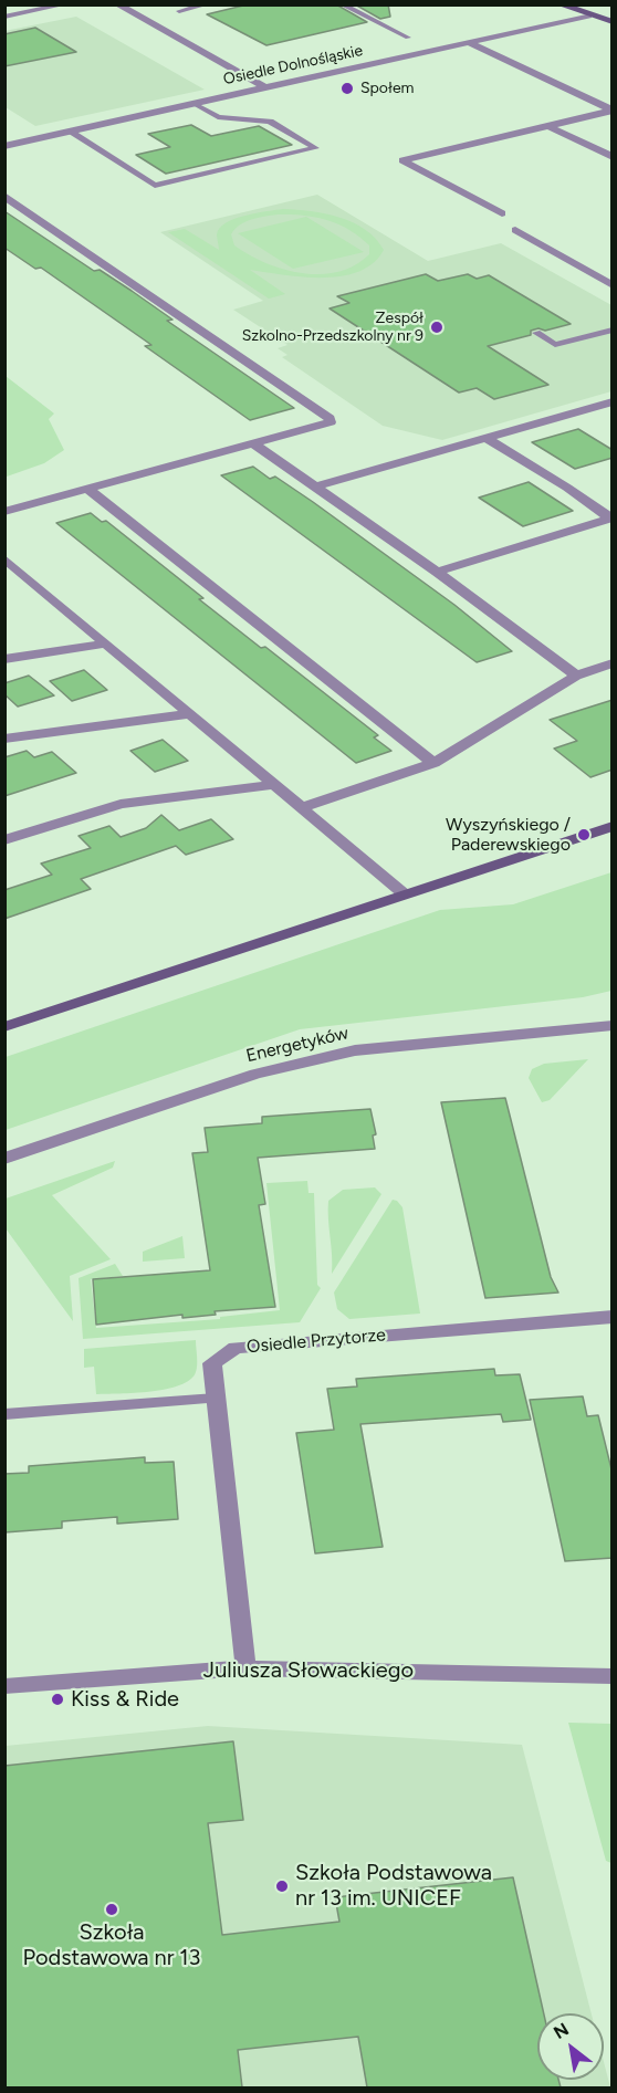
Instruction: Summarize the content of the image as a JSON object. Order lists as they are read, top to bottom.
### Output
{
  "streets": {
    "street": [
      "Osiedle Dolnośląskie",
      "Energetyków",
      "Osiedle Przytorze",
      "Juliusza Słowackiego"
    ]
  },
  "crossings": [
    ["Osiedle Przytorze", "Juliusza Słowackiego"]
  ],
  "places": [
    "Społem",
    "Zespół Szkolno-Przedszkolny nr 9",
    "Wyszyńskiego / Paderewskiego",
    "Kiss & Ride",
    "Szkoła Podstawowa nr 13 im. UNICEF",
    "Szkoła Podstawowa nr 13"
  ],
  "north": "top left"
}
